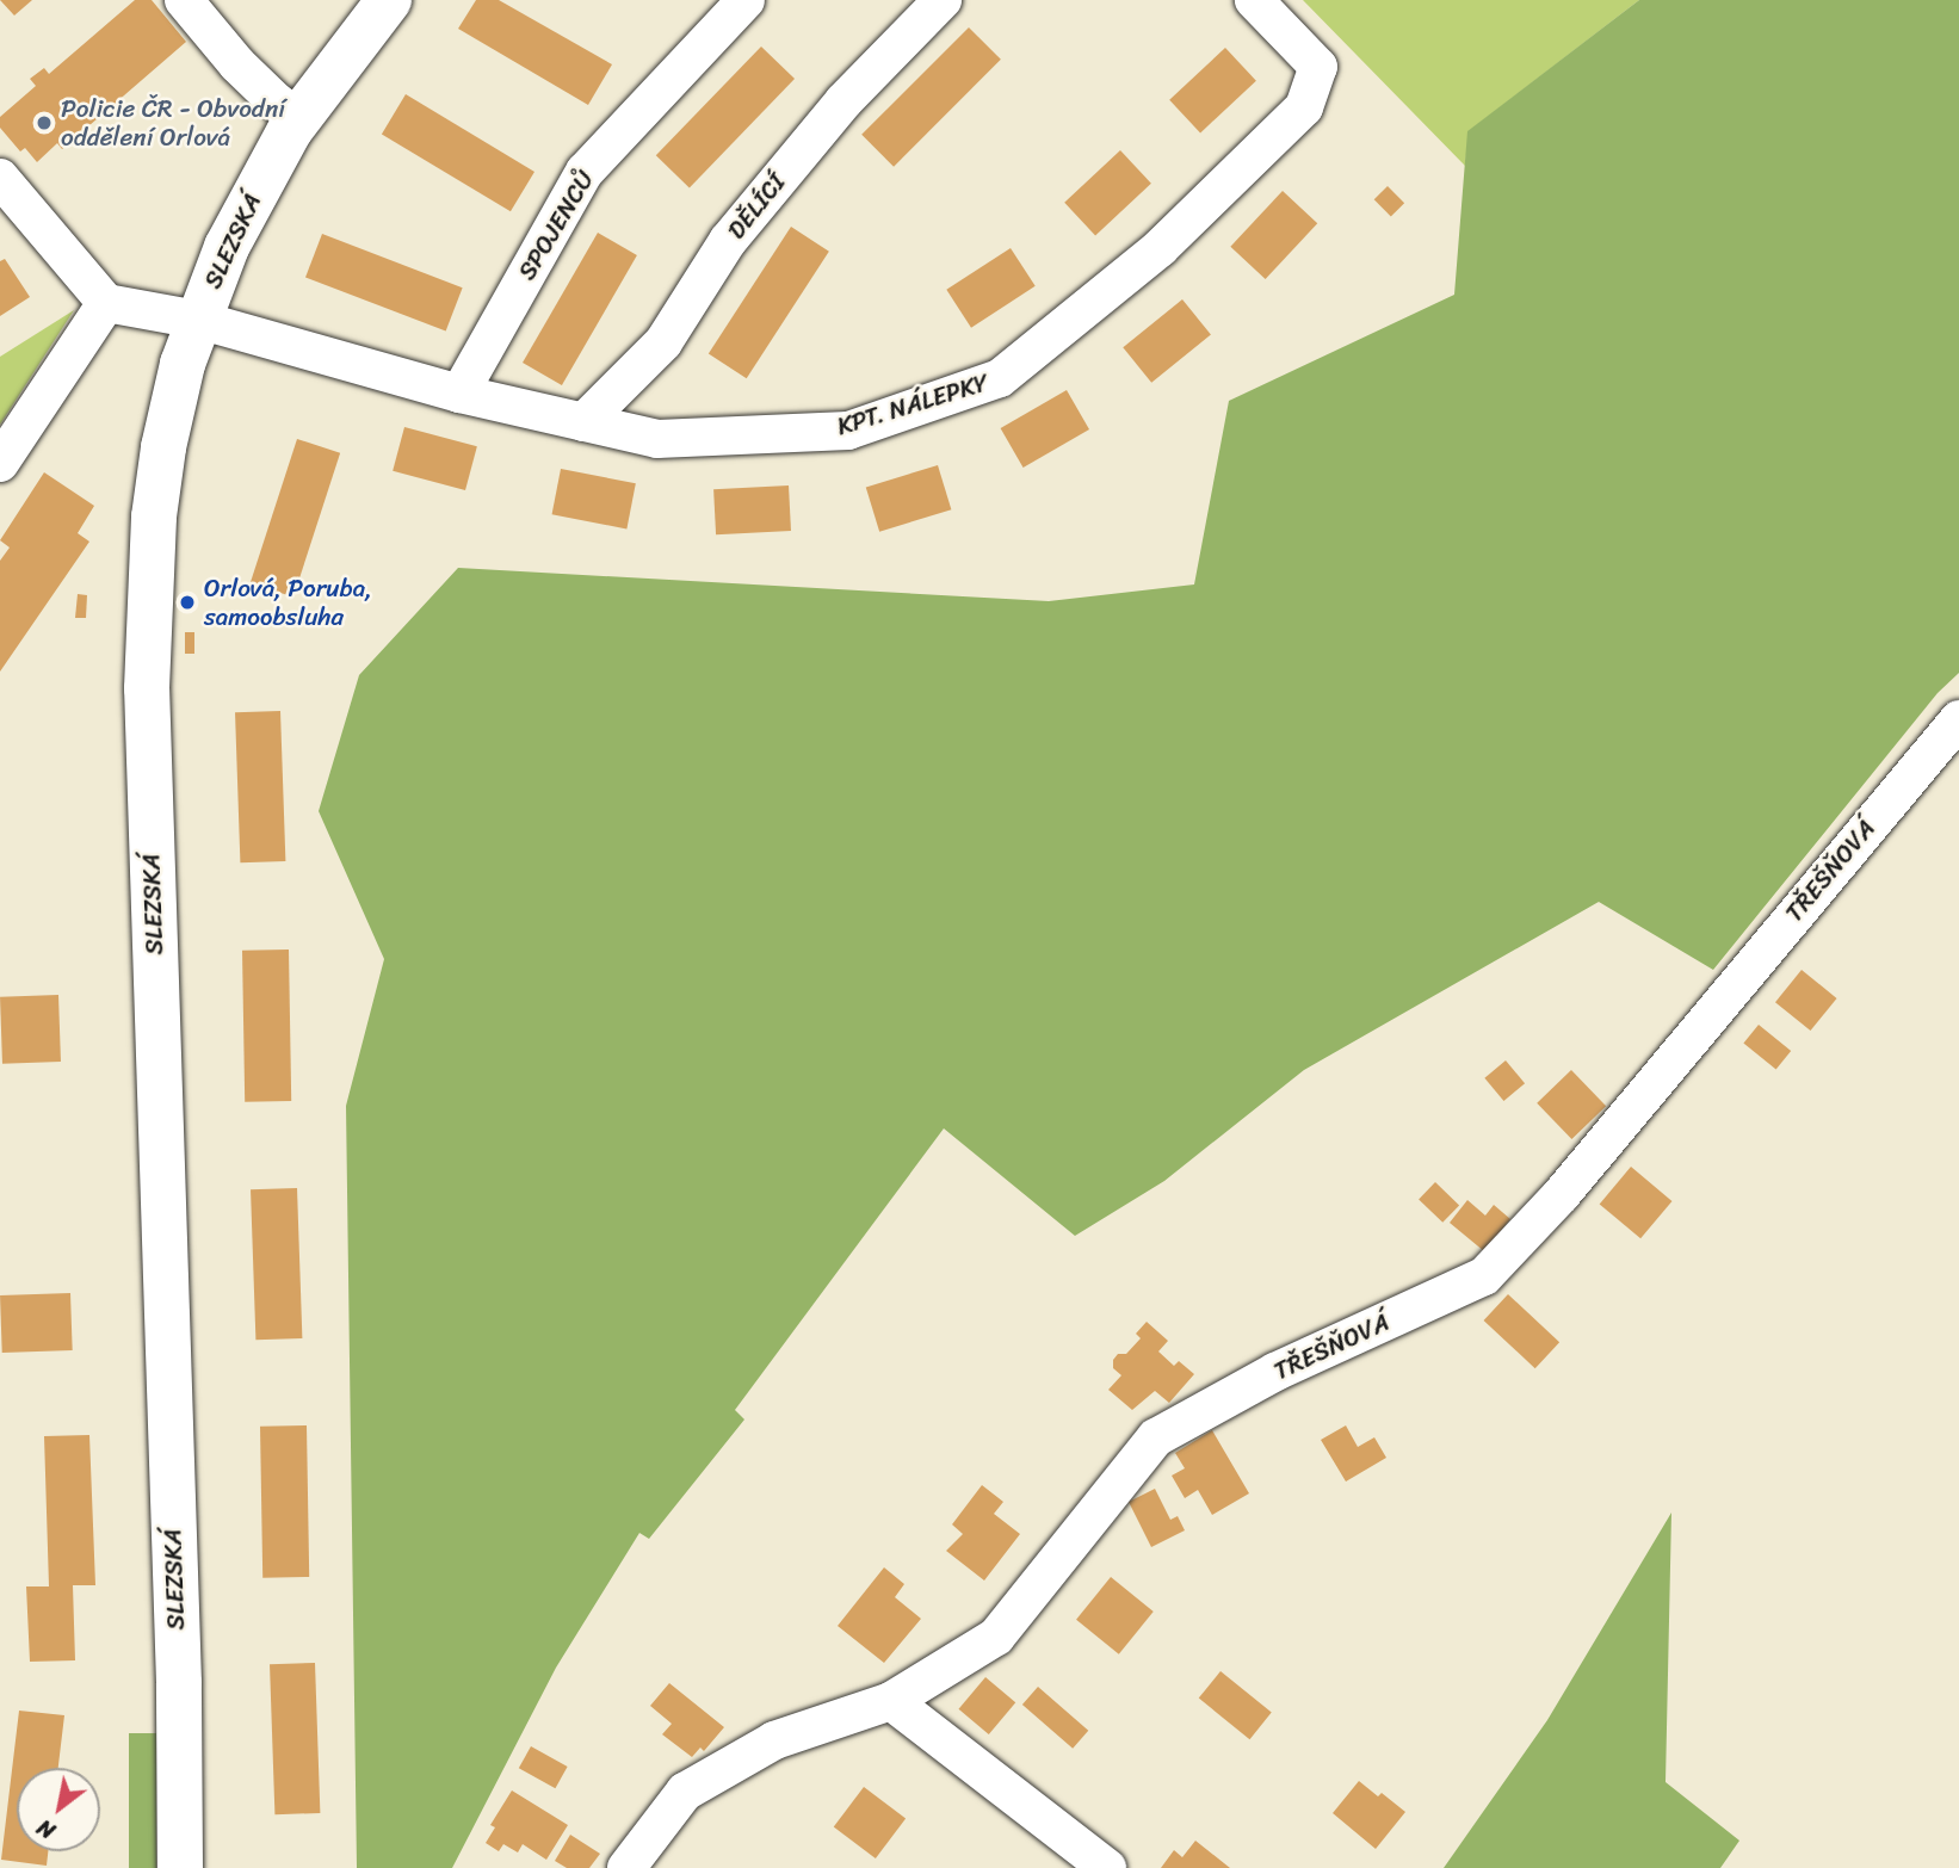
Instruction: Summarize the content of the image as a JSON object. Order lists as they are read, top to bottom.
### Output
{
  "streets": {
    "street": [
      "DĚLÍCÍ",
      "SPOJENCŮ",
      "SLEZSKÁ",
      "KPT. NÁLEPKY",
      "TŘEŠŇOVÁ"
    ]
  },
  "crossings": [
    ["DĚLÍCÍ", "KPT. NÁLEPKY"],
    ["SPOJENCŮ", "KPT. NÁLEPKY"],
    ["SLEZSKÁ", "KPT. NÁLEPKY"]
  ],
  "places": ["Policie ČR - Obvodní oddělení Orlová", "Orlová, Poruba, samoobsluha"],
  "north": "bottom left"
}
